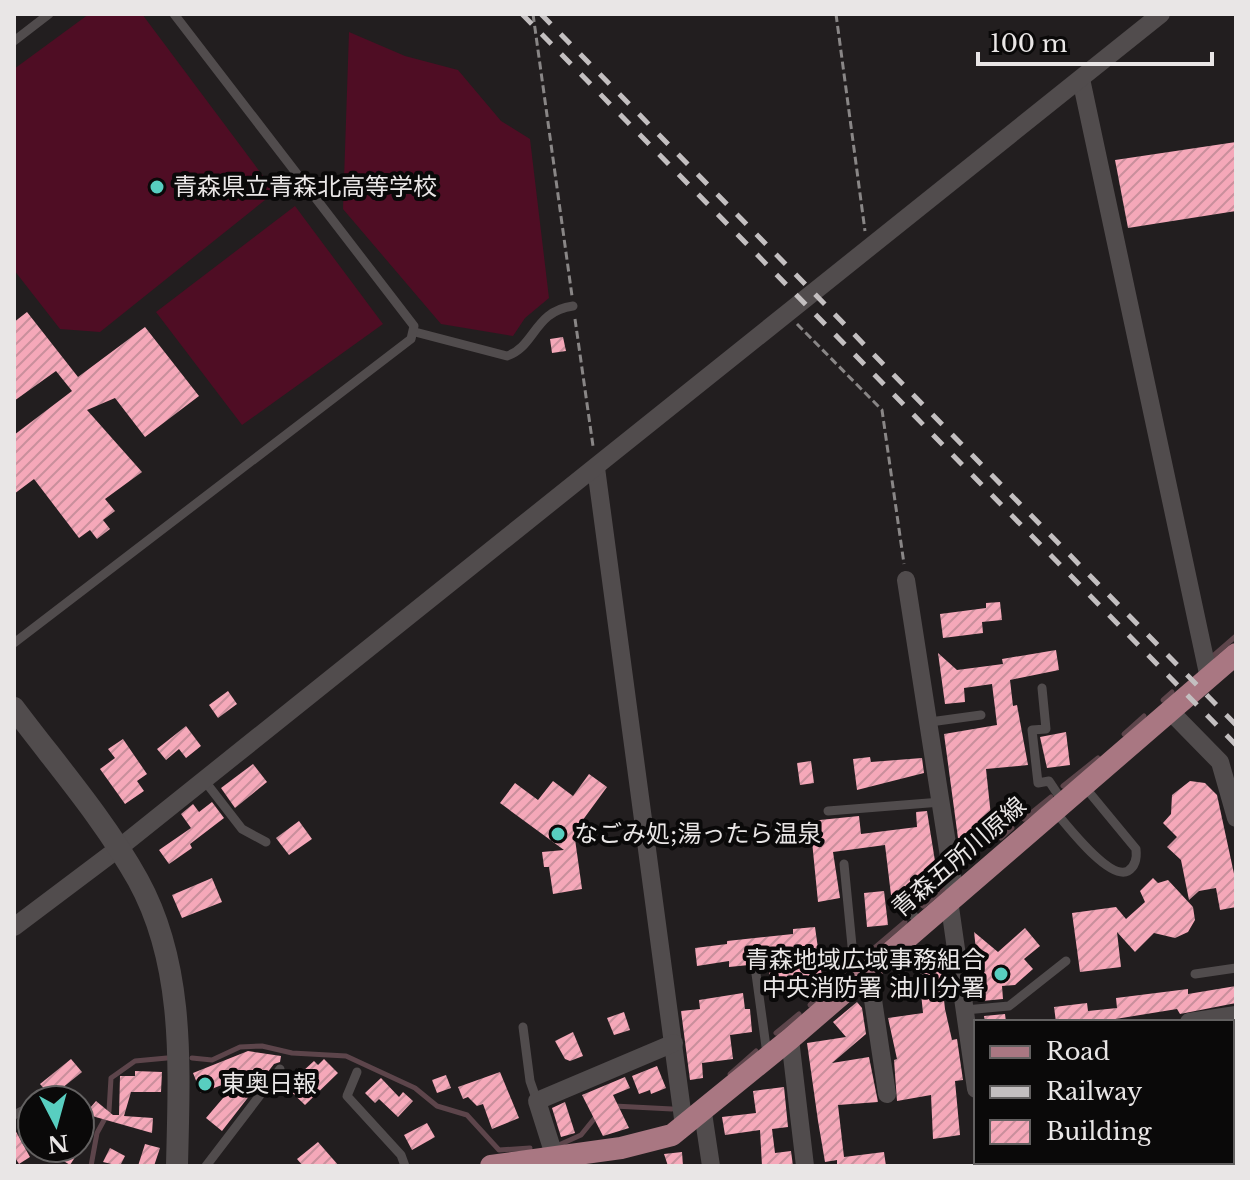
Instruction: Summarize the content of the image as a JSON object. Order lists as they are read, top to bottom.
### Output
{
  "streets": {
    "main road": ["青森五所川原線"]
  },
  "places": [
    "青森県立青森北高等学校",
    "なごみ処;湯ったら温泉",
    "青森地域広域事務組合 中央消防署 油川分署",
    "東奥日報"
  ],
  "legend": ["Road", "Railway", "Building"],
  "scale_bar": "100 m",
  "north": "bottom"
}
